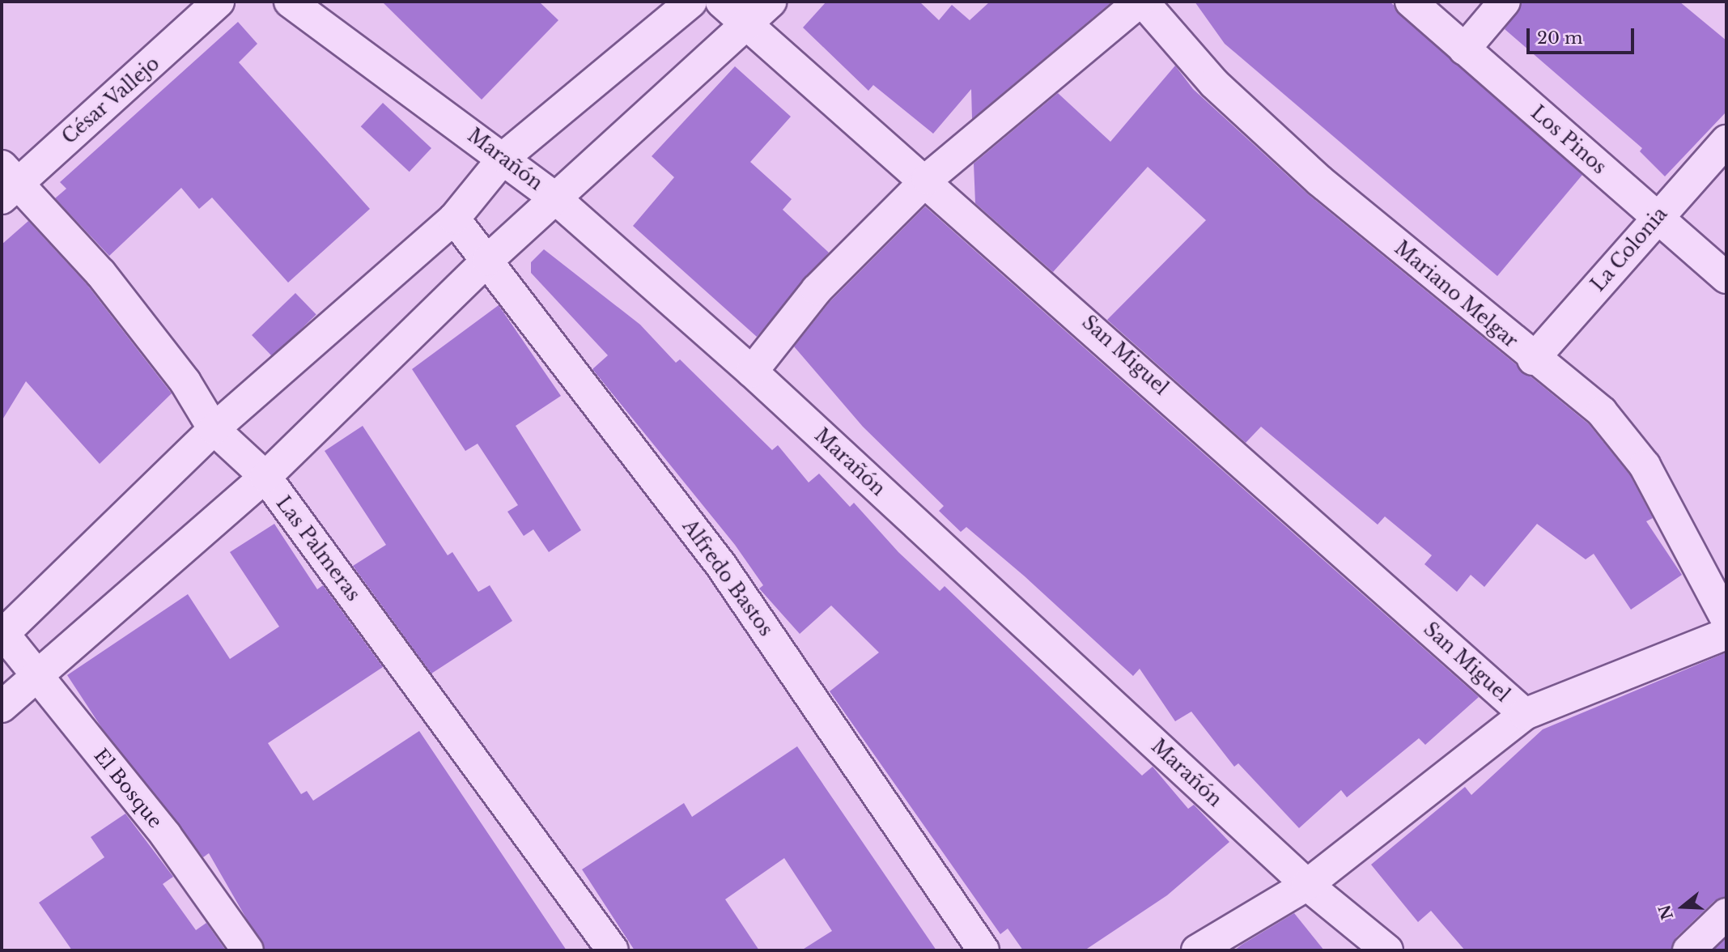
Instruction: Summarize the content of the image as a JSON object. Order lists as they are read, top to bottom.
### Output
{
  "streets": {
    "street": [
      "César Vallejo",
      "Los Pinos",
      "Marañón",
      "La Colonia",
      "Mariano Melgar",
      "San Miguel",
      "Las Palmeras",
      "Alfredo Bastos",
      "El Bosque"
    ]
  },
  "crossings": [
    ["César Vallejo", "Las Palmeras"],
    ["Los Pinos", "La Colonia"],
    ["La Colonia", "Mariano Melgar"]
  ],
  "scale_bar": "20 m",
  "north": "left"
}
